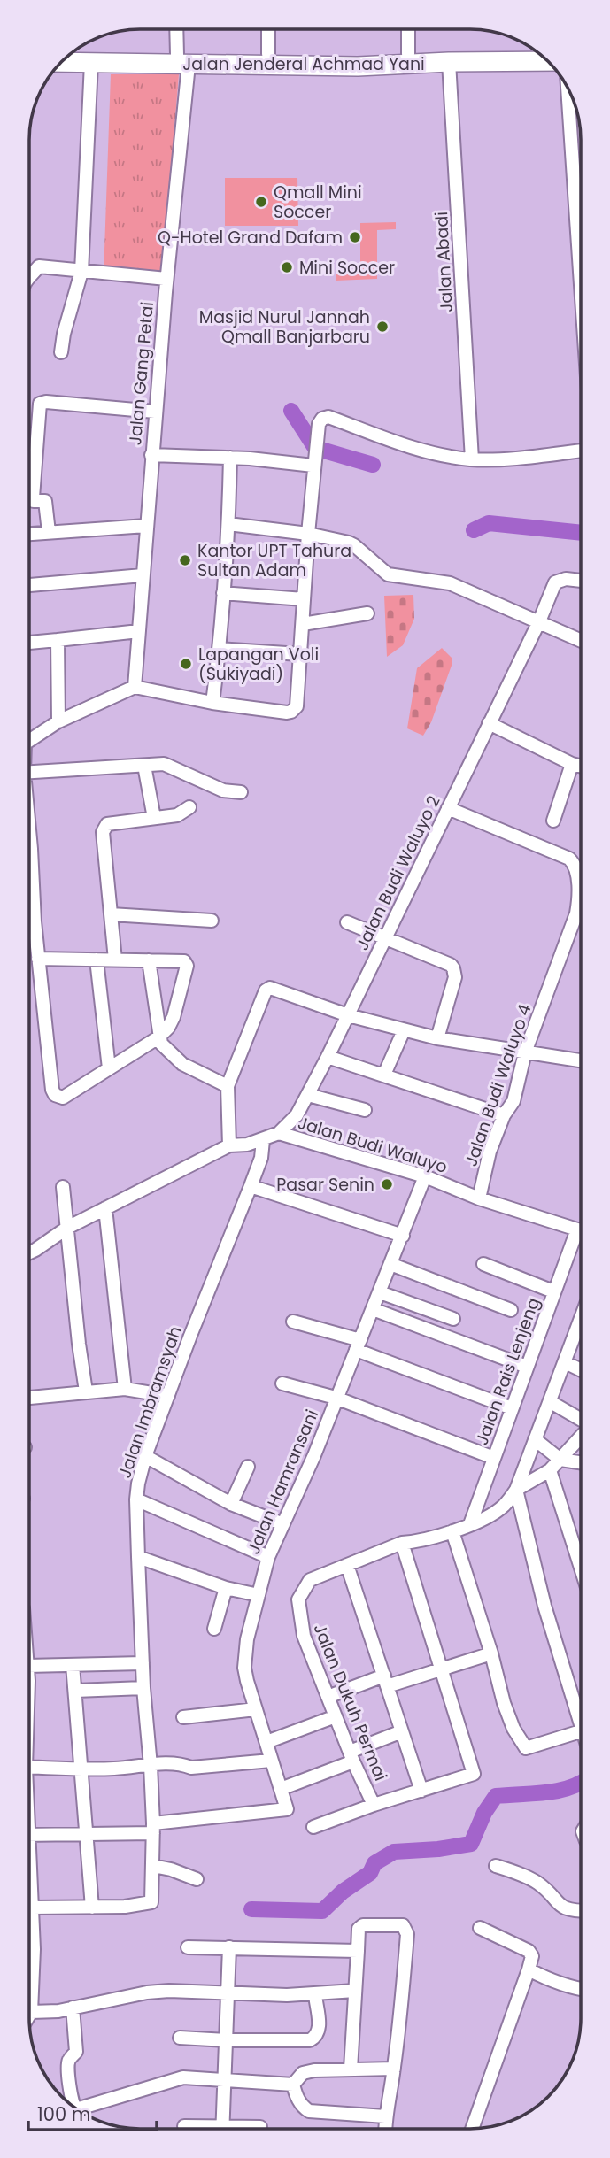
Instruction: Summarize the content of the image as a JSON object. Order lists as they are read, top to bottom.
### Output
{
  "streets": {
    "highway": ["Jalan Jenderal Achmad Yani"],
    "street": [
      "Jalan Abadi",
      "Jalan Gang Petai",
      "Jalan Budi Waluyo 2",
      "Jalan Budi Waluyo 4",
      "Jalan Budi Waluyo",
      "Jalan Rais Lenjeng",
      "Jalan Imbramsyah",
      "Jalan Hamransani",
      "Jalan Dukuh Permai"
    ]
  },
  "crossings": [
    ["Jalan Jenderal Achmad Yani", "Jalan Abadi"],
    ["Jalan Jenderal Achmad Yani", "Jalan Gang Petai"],
    ["Jalan Budi Waluyo 2", "Jalan Budi Waluyo 4"],
    ["Jalan Budi Waluyo 2", "Jalan Budi Waluyo"],
    ["Jalan Budi Waluyo 4", "Jalan Budi Waluyo"],
    ["Jalan Budi Waluyo", "Jalan Imbramsyah"],
    ["Jalan Budi Waluyo", "Jalan Hamransani"],
    ["Jalan Rais Lenjeng", "Jalan Dukuh Permai"],
    ["Jalan Imbramsyah", "Jalan Hamransani"]
  ],
  "places": [
    "Qmall Mini Soccer",
    "Q-Hotel Grand Dafam",
    "Mini Soccer",
    "Masjid Nurul Jannah Qmall Banjarbaru",
    "Kantor UPT Tahura Sultan Adam",
    "Lapangan Voli (Sukiyadi)",
    "Pasar Senin"
  ],
  "scale_bar": "100 m"
}
